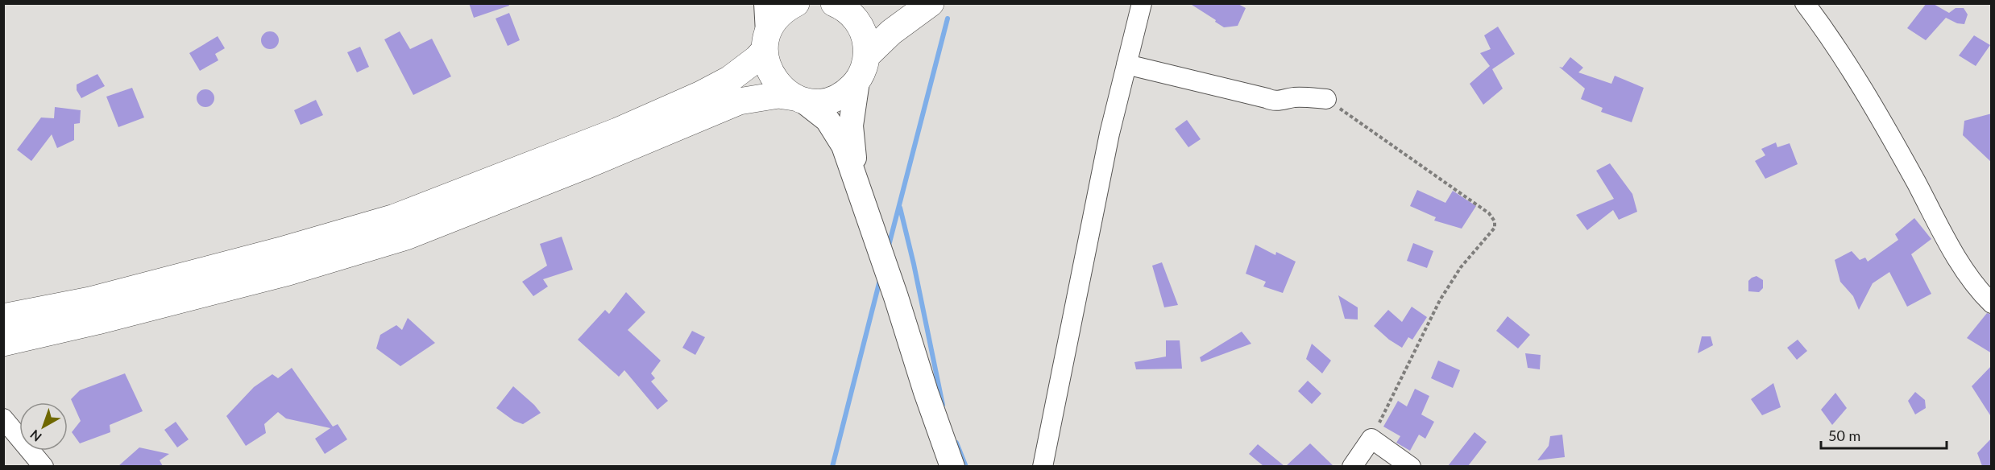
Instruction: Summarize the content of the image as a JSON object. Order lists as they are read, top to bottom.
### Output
{
  "scale_bar": "50 m",
  "north": "bottom left"
}
